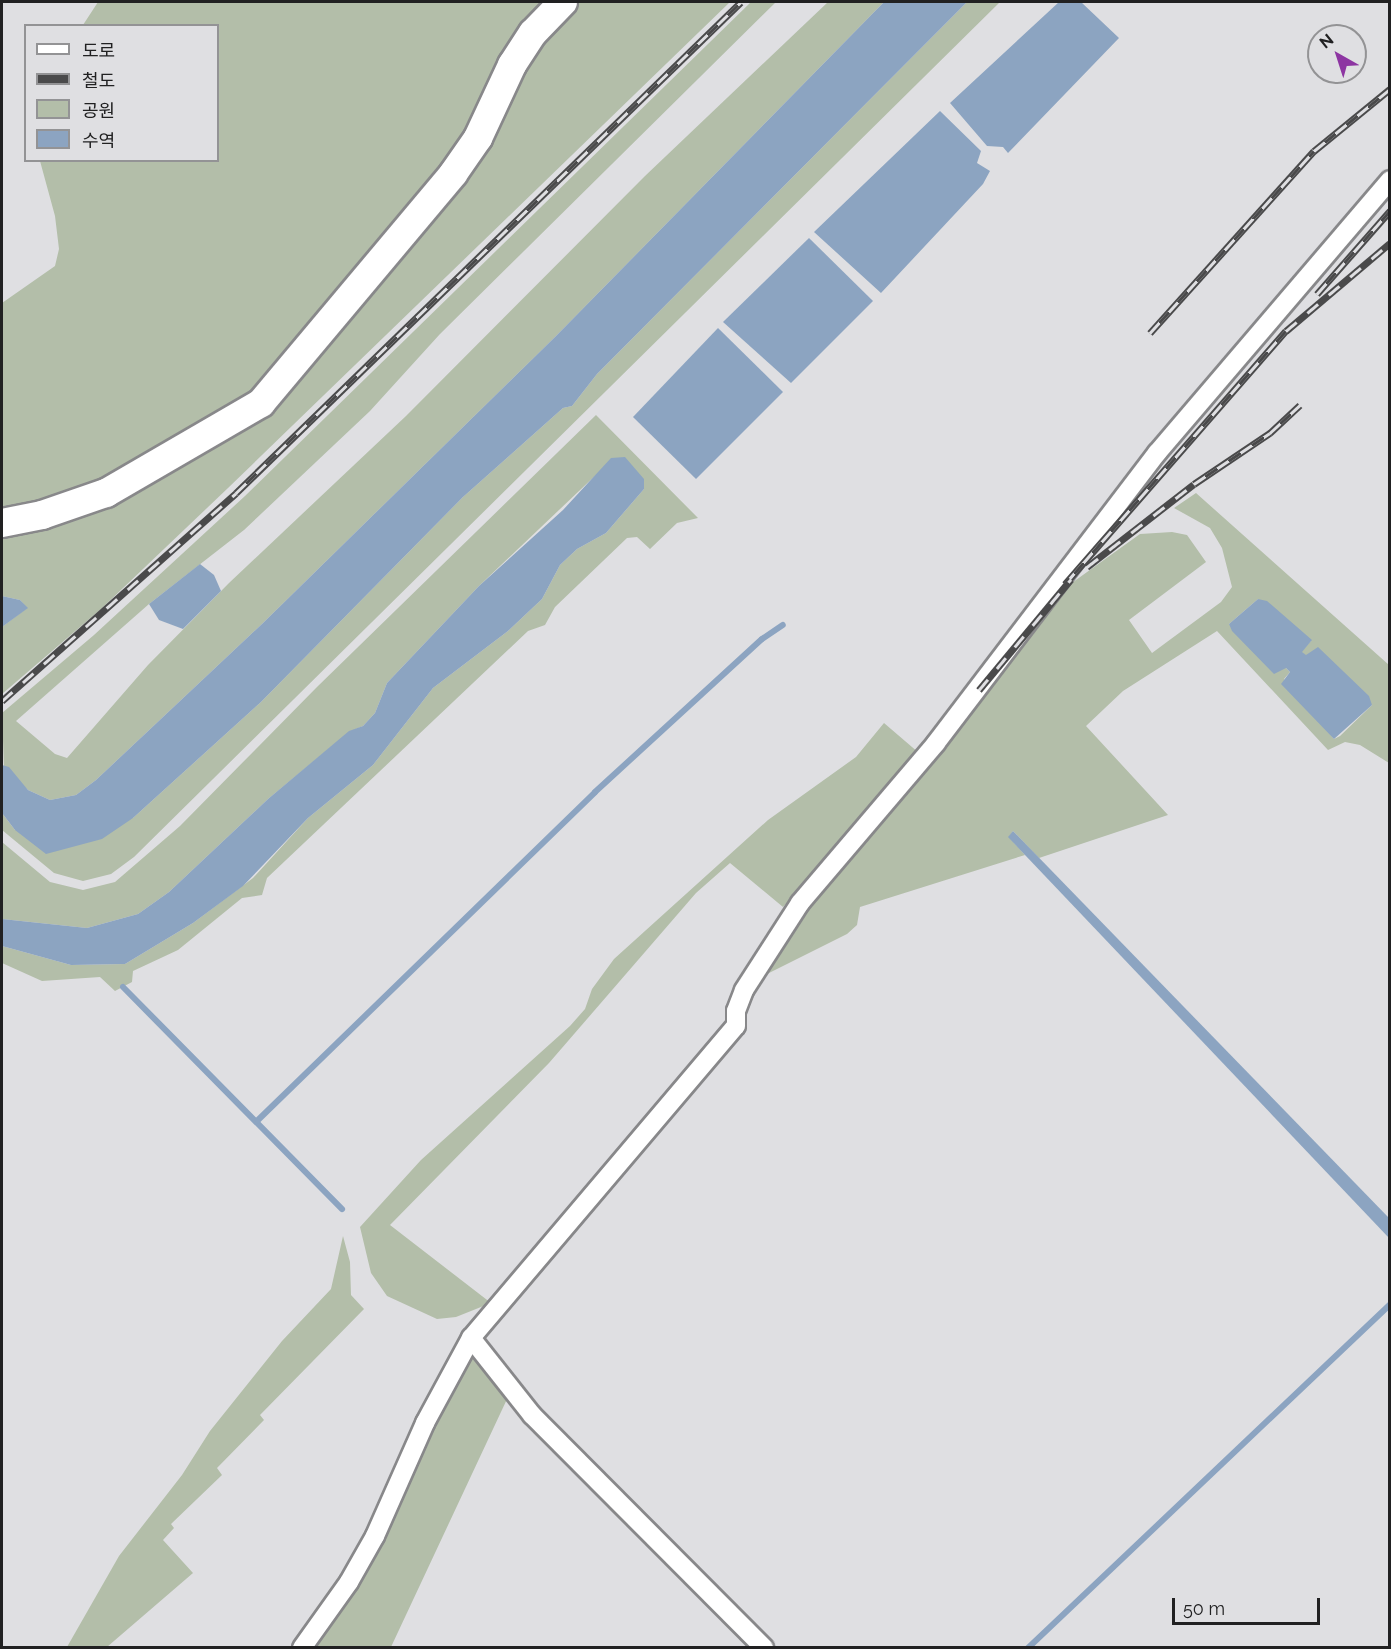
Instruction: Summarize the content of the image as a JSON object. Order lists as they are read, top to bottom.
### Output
{
  "legend": [
    "도로",
    "철도",
    "공원",
    "수역"
  ],
  "scale_bar": "50 m",
  "north": "top left"
}
